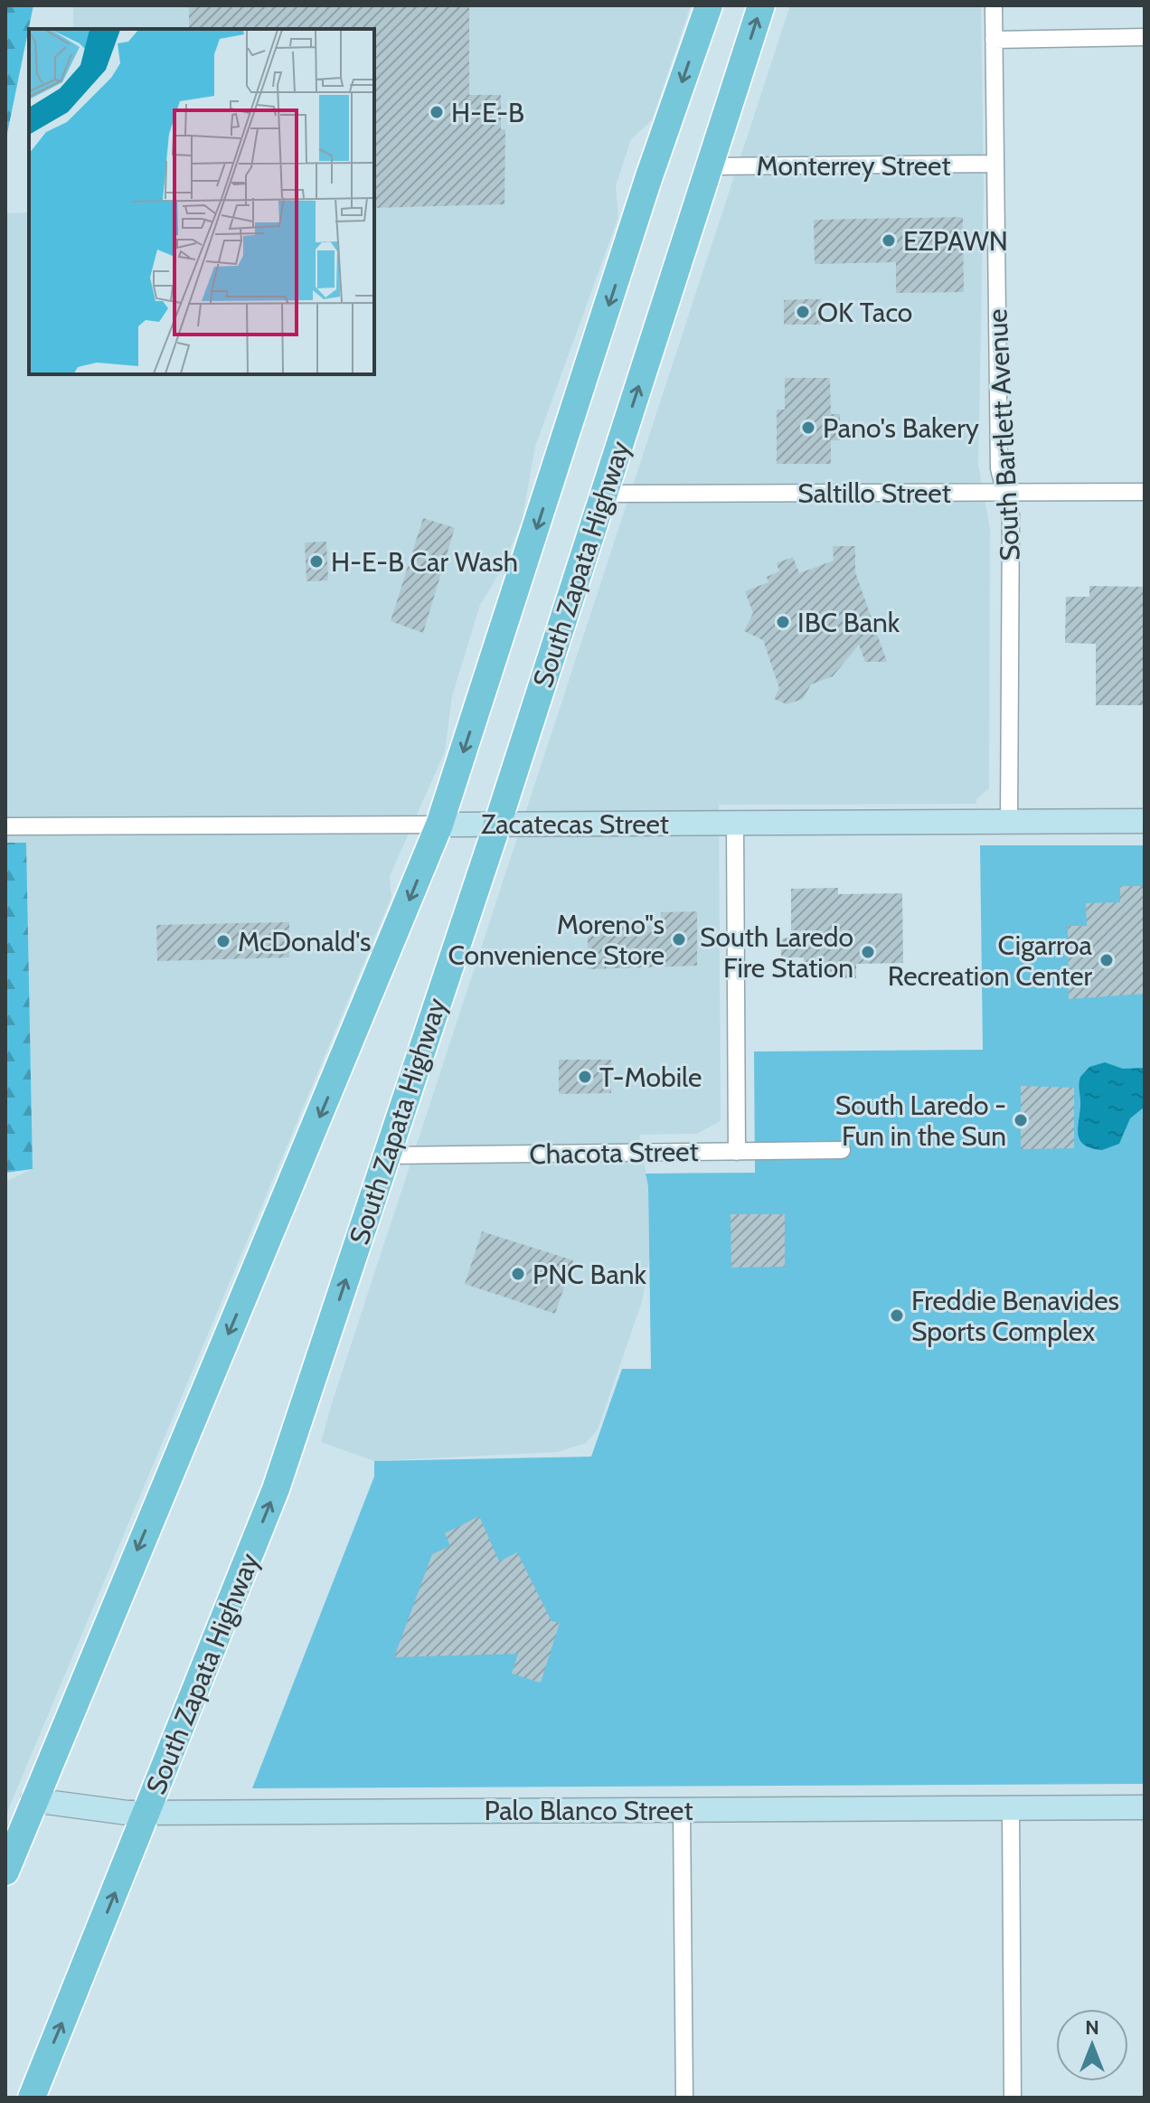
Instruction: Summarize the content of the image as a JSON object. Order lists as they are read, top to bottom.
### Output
{
  "streets": {
    "main road": ["South Zapata Highway"],
    "street": [
      "Monterrey Street",
      "South Bartlett Avenue",
      "Saltillo Street",
      "Zacatecas Street",
      "Chacota Street",
      "Palo Blanco Street"
    ]
  },
  "crossings": [
    ["Monterrey Street", "South Bartlett Avenue"],
    ["Monterrey Street", "South Zapata Highway"],
    ["South Bartlett Avenue", "Saltillo Street"],
    ["South Bartlett Avenue", "Zacatecas Street"],
    ["Saltillo Street", "South Zapata Highway"],
    ["South Zapata Highway", "Zacatecas Street"],
    ["South Zapata Highway", "Chacota Street"],
    ["South Zapata Highway", "Palo Blanco Street"]
  ],
  "places": [
    "H-E-B",
    "EZPAWN",
    "OK Taco",
    "Pano's Bakery",
    "H-E-B Car Wash",
    "IBC Bank",
    "Moreno\"s Convenience Store",
    "McDonald's",
    "South Laredo Fire Station",
    "Cigarroa Recreation Center",
    "T-Mobile",
    "South Laredo - Fun in the Sun",
    "PNC Bank",
    "Freddie Benavides Sports Complex"
  ],
  "north": "top"
}
